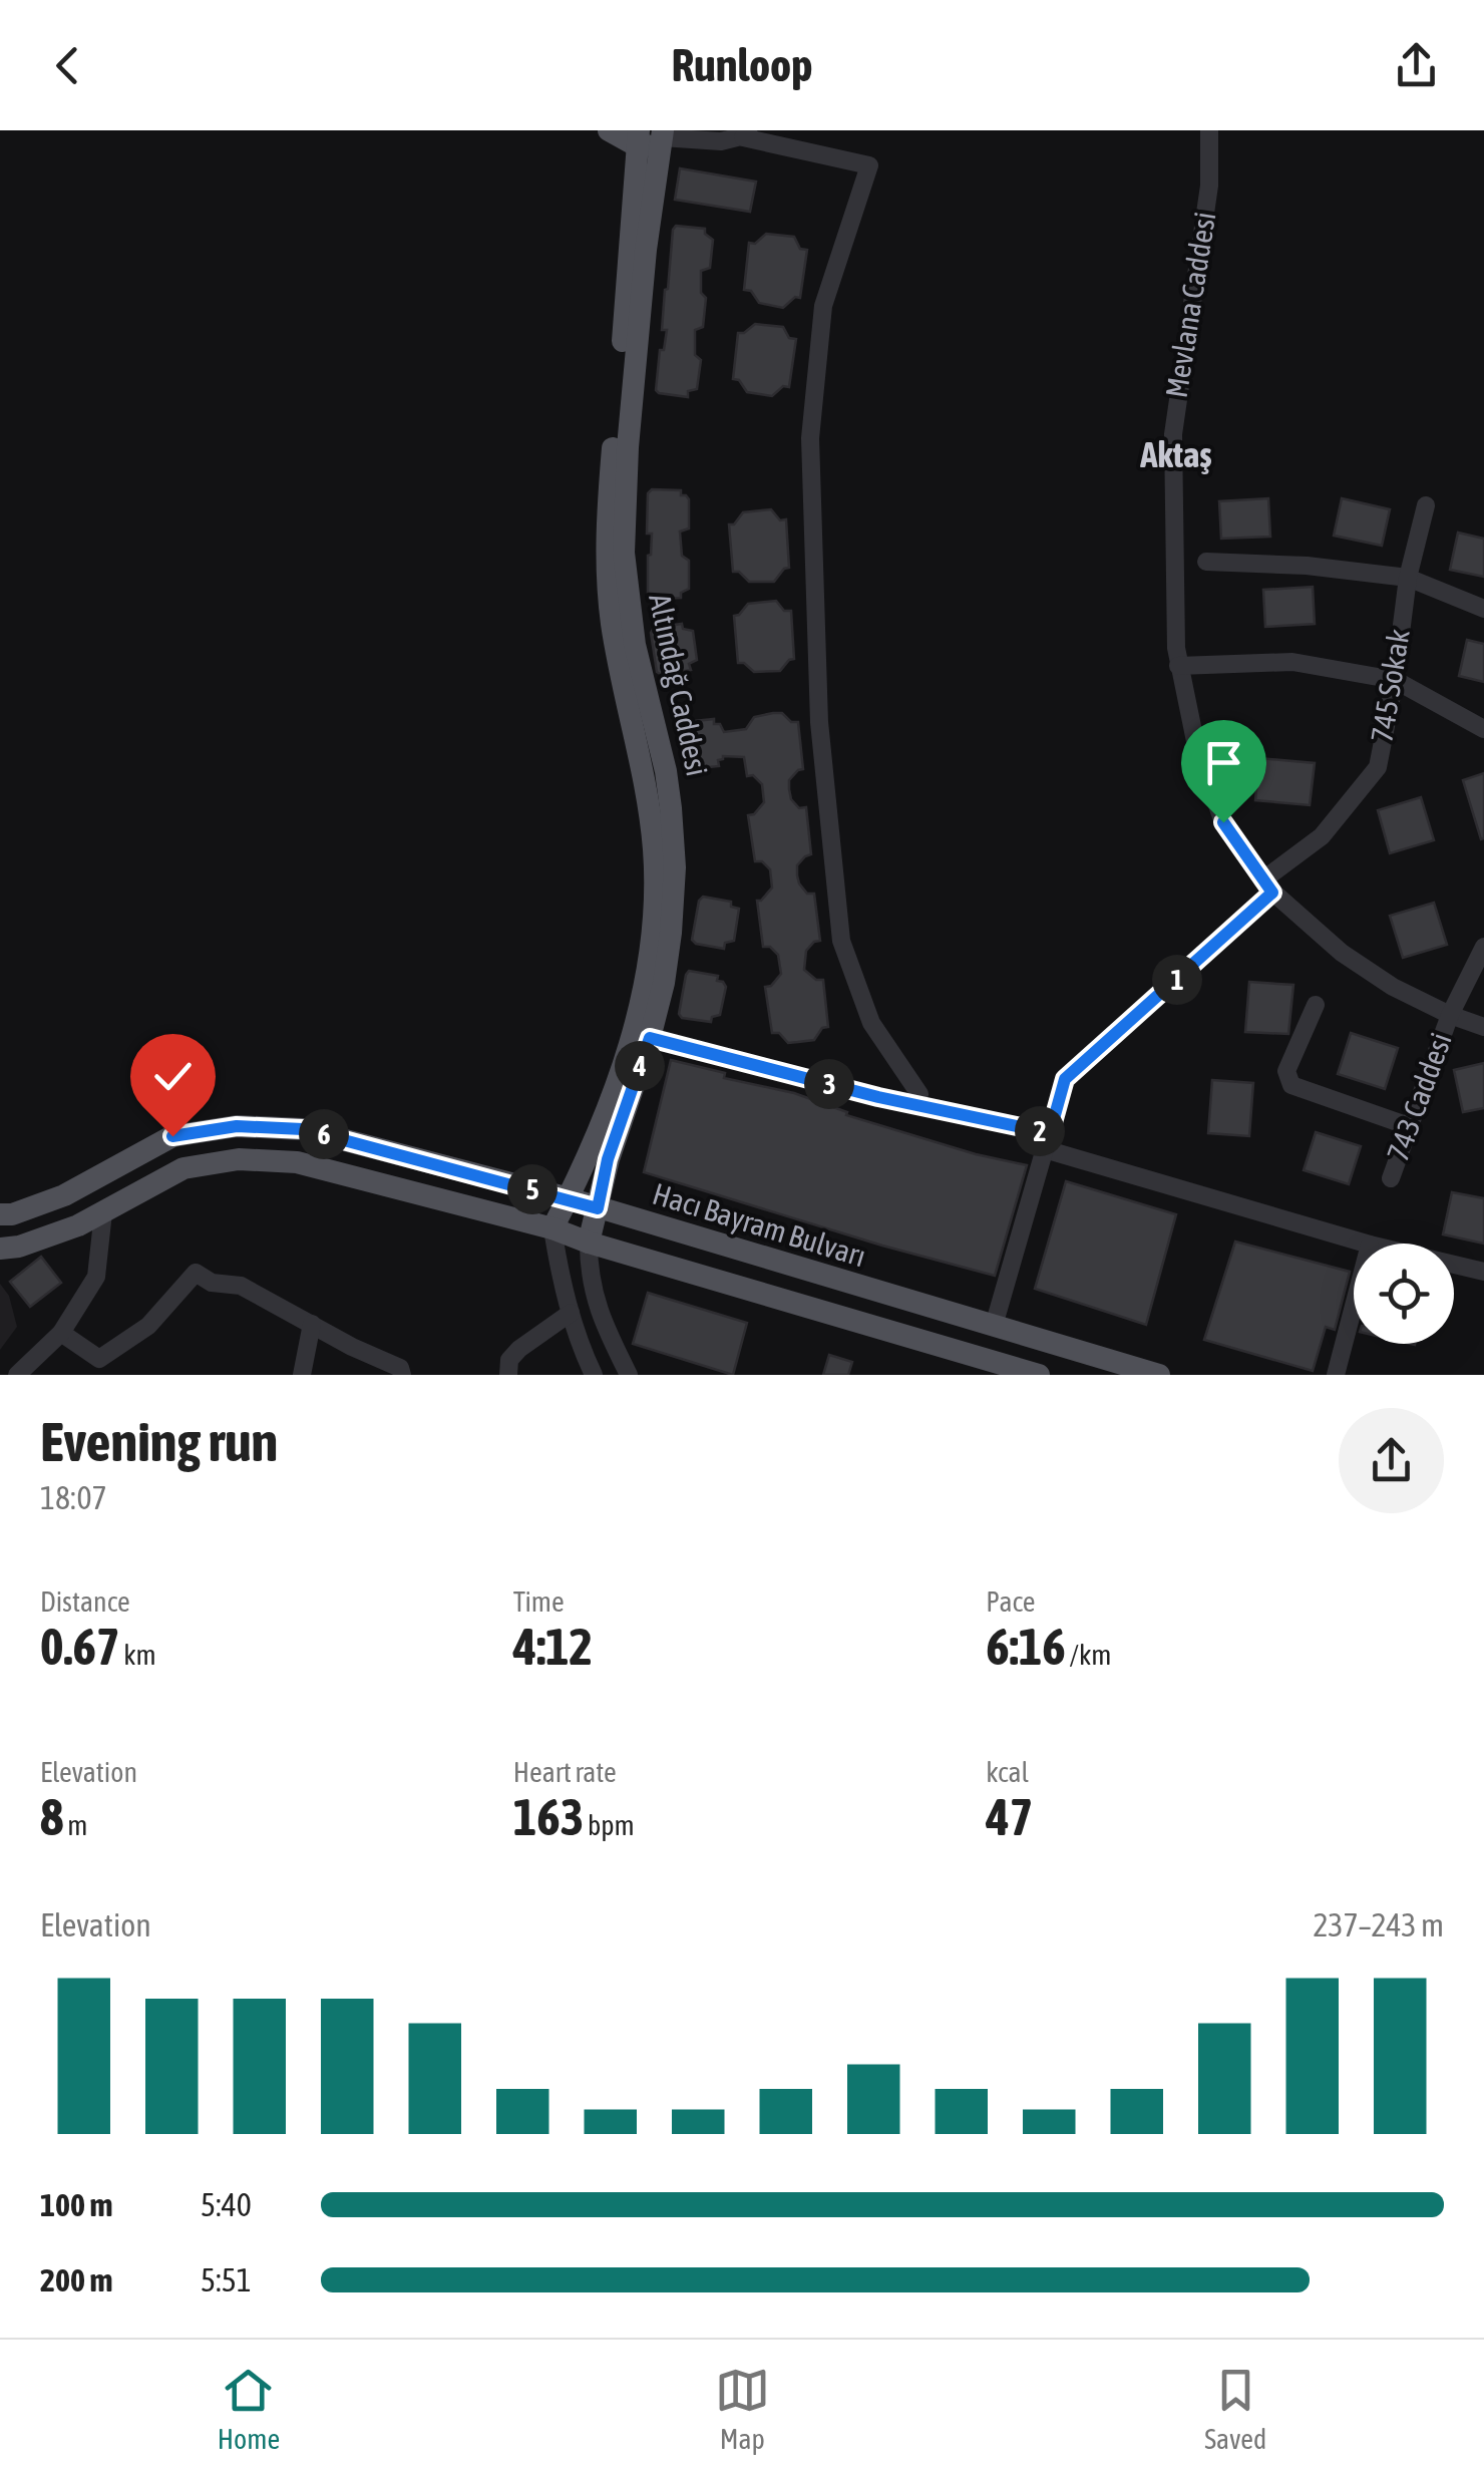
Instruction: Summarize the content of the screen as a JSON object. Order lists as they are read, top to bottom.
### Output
{
  "streets": {
    "main road": ["Altındağ Caddesi", "Hacı Bayram Bulvarı"],
    "street": ["Mevlana Caddesi", "745 Sokak", "743 Caddesi"]
  },
  "crossings": [
    ["Mevlana Caddesi", "745 Sokak"],
    ["Mevlana Caddesi", "743 Caddesi"],
    ["Altındağ Caddesi", "Hacı Bayram Bulvarı"],
    ["745 Sokak", "Hacı Bayram Bulvarı"]
  ],
  "districts": ["Aktaş"],
  "page": {
    "header": "Runloop",
    "pins": [
      "1",
      "4",
      "3",
      "2",
      "6",
      "5"
    ],
    "heading": ["Evening run", "18:07"],
    "stats": [
      ["Distance", "0.67 km"],
      ["Time", "4:12"],
      ["Pace", "6:16 /km"],
      ["Elevation", "8 m"],
      ["Heart rate", "163 bpm"],
      ["kcal", "47"]
    ],
    "chart": ["Elevation", "237–243 m"],
    "list": [
      {
        "name": "100 m",
        "note": "5:40"
      },
      {
        "name": "200 m",
        "note": "5:51"
      }
    ],
    "tabs": ["Home", "Map", "Saved"]
  }
}
